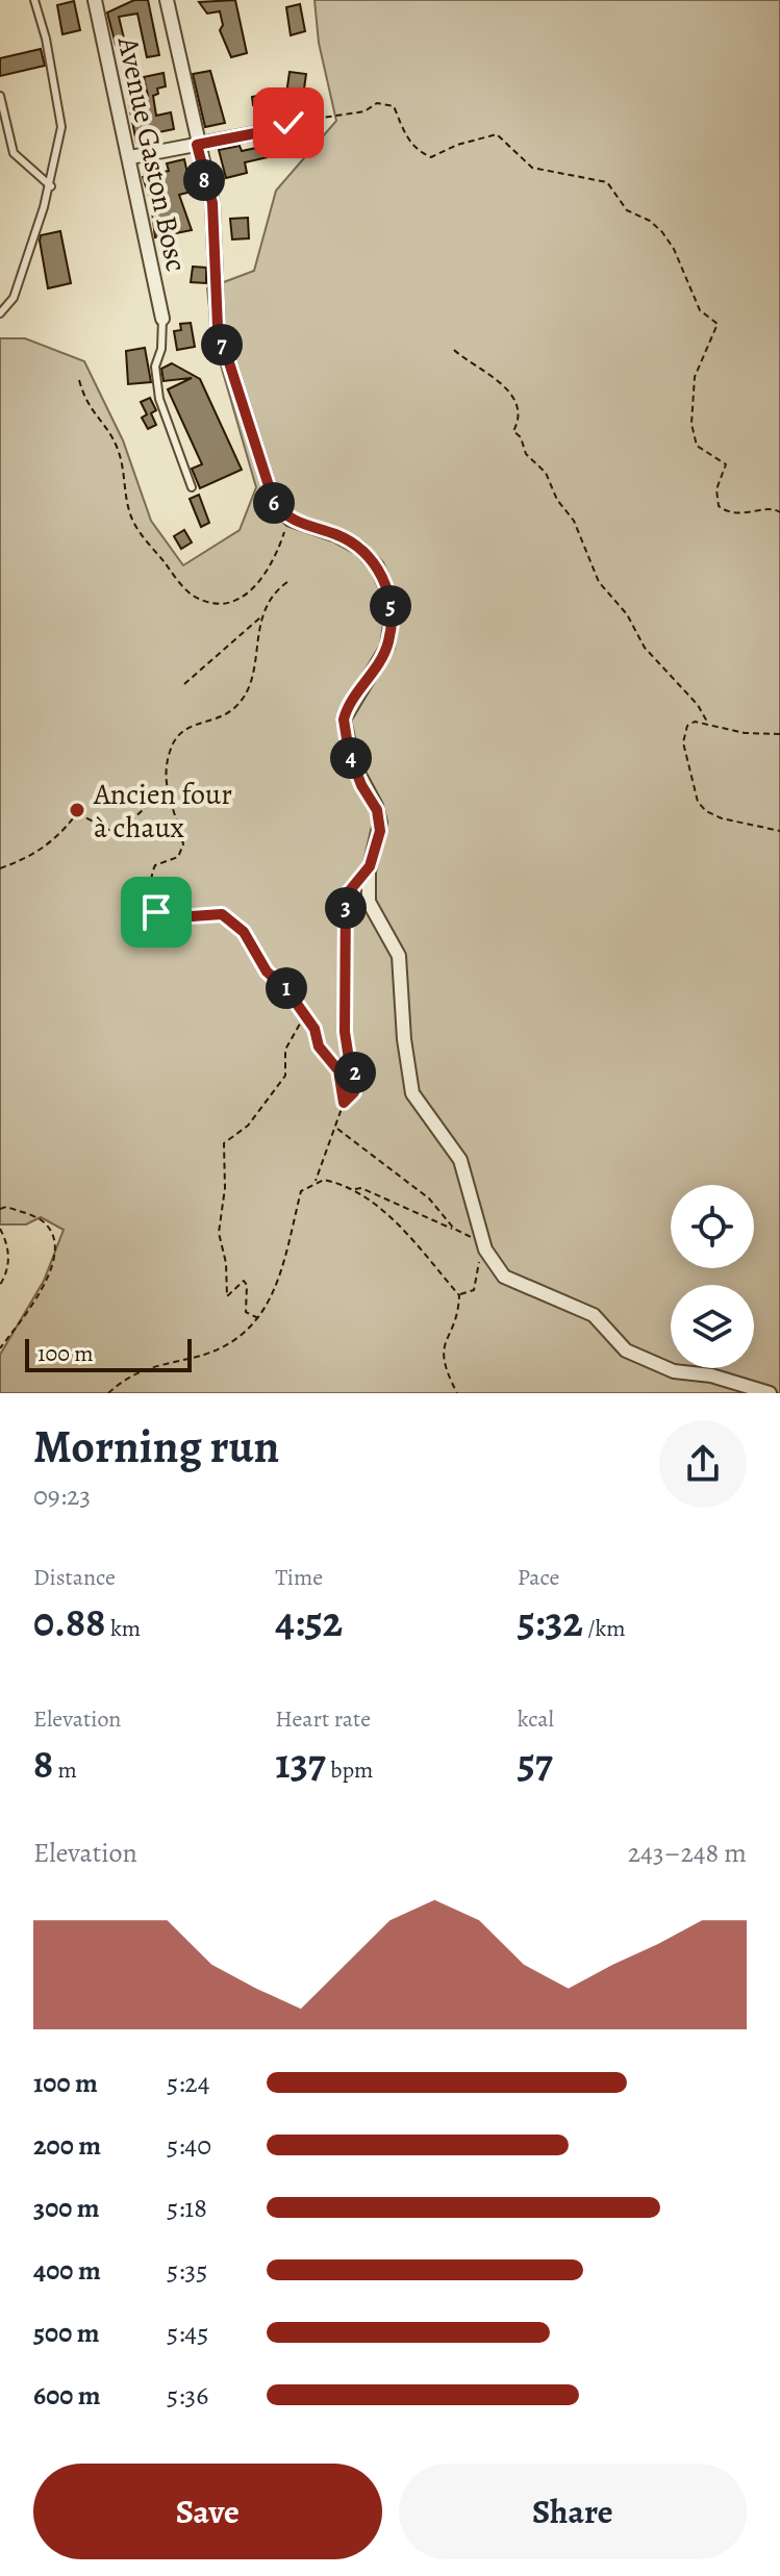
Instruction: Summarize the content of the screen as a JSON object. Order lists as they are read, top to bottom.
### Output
{
  "streets": {
    "street": ["Avenue Gaston Bosc"]
  },
  "places": ["Ancien four à chaux"],
  "scale_bar": "100 m",
  "page": {
    "pins": [
      "8",
      "7",
      "6",
      "5",
      "4",
      "3",
      "1",
      "2"
    ],
    "scale": "100 m",
    "heading": ["Morning run", "09:23"],
    "stats": [
      ["Distance", "0.88 km"],
      ["Time", "4:52"],
      ["Pace", "5:32 /km"],
      ["Elevation", "8 m"],
      ["Heart rate", "137 bpm"],
      ["kcal", "57"]
    ],
    "chart": ["Elevation", "243–248 m"],
    "list": [
      {
        "name": "100 m",
        "note": "5:24"
      },
      {
        "name": "200 m",
        "note": "5:40"
      },
      {
        "name": "300 m",
        "note": "5:18"
      },
      {
        "name": "400 m",
        "note": "5:35"
      },
      {
        "name": "500 m",
        "note": "5:45"
      },
      {
        "name": "600 m",
        "note": "5:36"
      }
    ],
    "buttons": ["Save", "Share"]
  }
}
